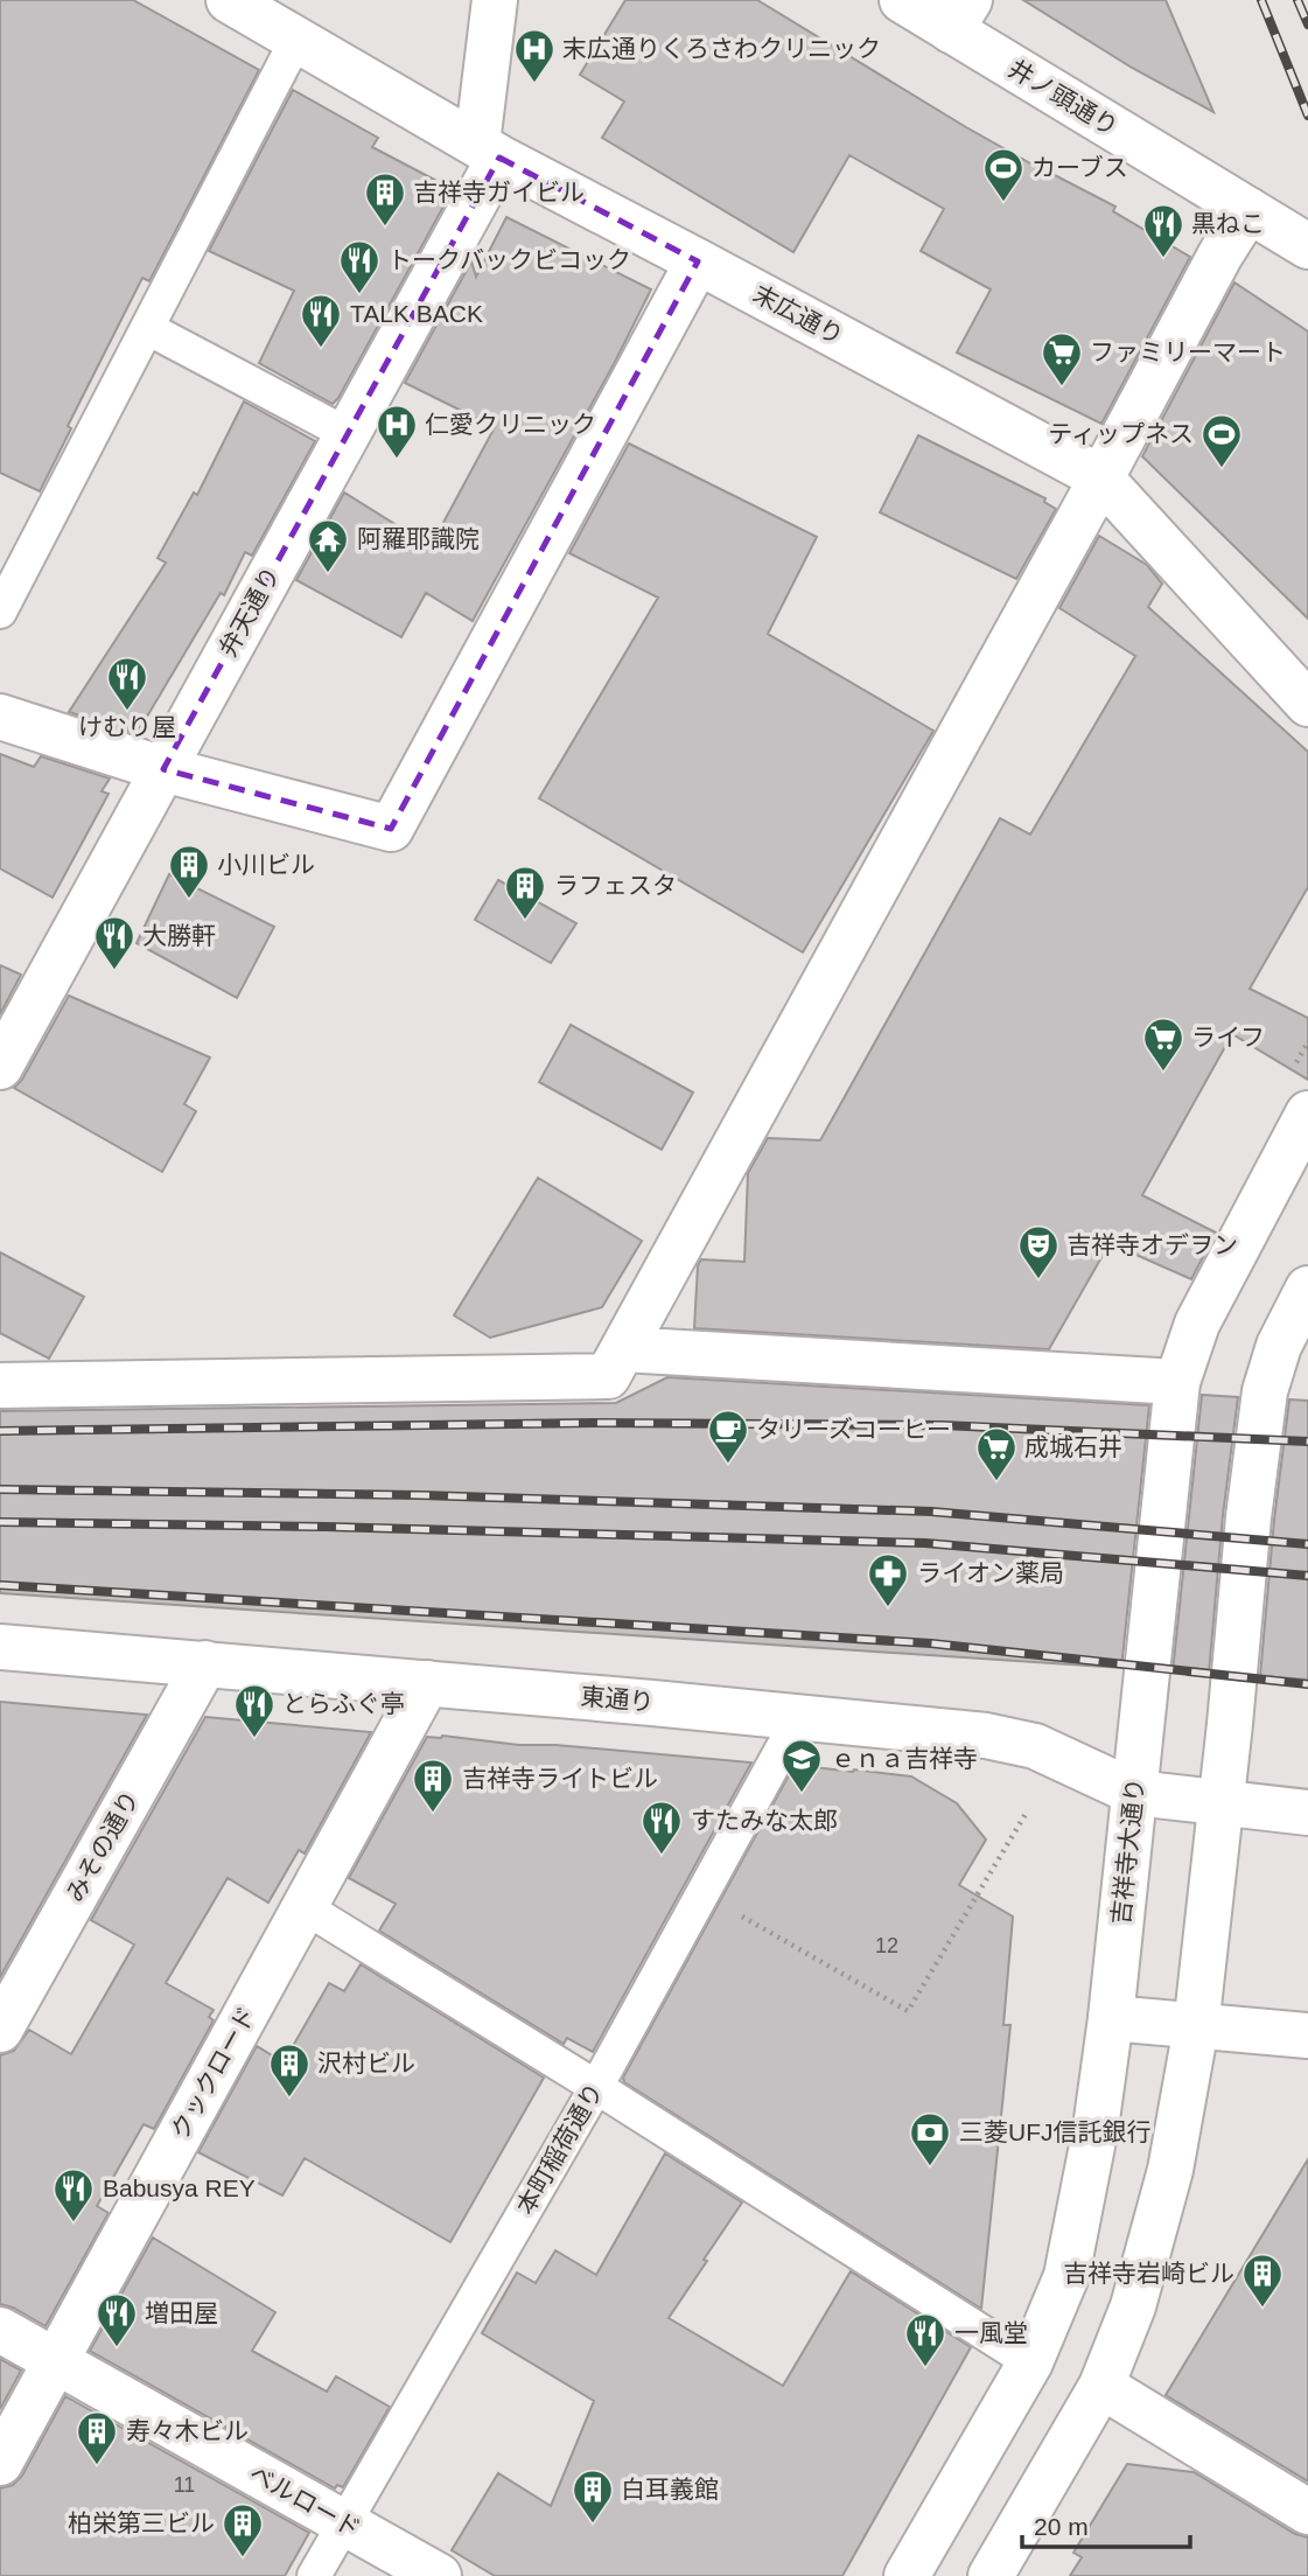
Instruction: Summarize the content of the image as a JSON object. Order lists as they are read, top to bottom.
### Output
{
  "streets": {
    "street": [
      "井ノ頭通り",
      "末広通り",
      "弁天通り",
      "東通り",
      "みその通り",
      "吉祥寺大通り",
      "クックロード",
      "ベルロード"
    ],
    "lane": ["本町稲荷通り"]
  },
  "crossings": [
    ["末広通り", "弁天通り"],
    ["東通り", "みその通り"],
    ["東通り", "吉祥寺大通り"],
    ["東通り", "クックロード"],
    ["東通り", "本町稲荷通り"],
    ["クックロード", "ベルロード"],
    ["本町稲荷通り", "ベルロード"]
  ],
  "places": {
    "hospital": ["末広通りくろさわクリニック", "仁愛クリニック"],
    "sports": ["カーブス", "ティップネス"],
    "building": [
      "吉祥寺ガイビル",
      "小川ビル",
      "ラフェスタ",
      "吉祥寺ライトビル",
      "沢村ビル",
      "吉祥寺岩崎ビル",
      "寿々木ビル",
      "白耳義館",
      "柏栄第三ビル"
    ],
    "restaurant": [
      "黒ねこ",
      "トークバックビコック",
      "TALK BACK",
      "けむり屋",
      "大勝軒",
      "とらふぐ亭",
      "すたみな太郎",
      "Babusya REY",
      "増田屋",
      "一風堂"
    ],
    "supermarket": ["ファミリーマート", "ライフ", "成城石井"],
    "temple": ["阿羅耶識院"],
    "theatre": ["吉祥寺オデヲン"],
    "cafe": ["タリーズコーヒー"],
    "pharmacy": ["ライオン薬局"],
    "school or university": ["ｅｎａ吉祥寺"],
    "bank": ["三菱UFJ信託銀行"]
  },
  "house_numbers": ["12", "11"],
  "scale_bar": "20 m"
}
